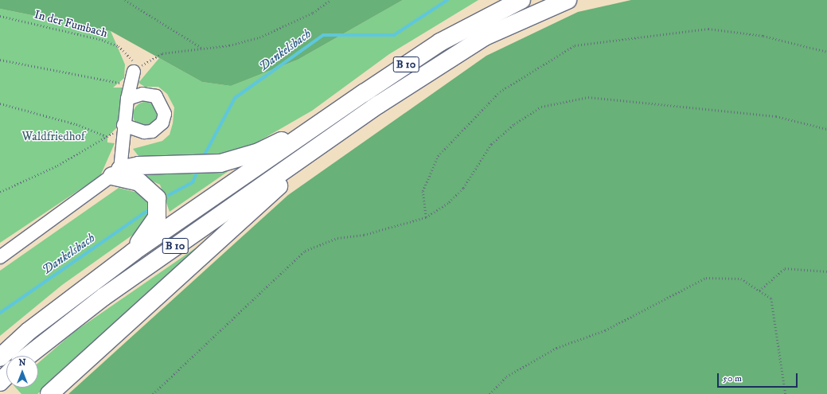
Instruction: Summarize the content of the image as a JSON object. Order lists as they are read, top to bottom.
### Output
{
  "streets": {
    "highway": ["B 10"],
    "path": ["In der Fumbach"]
  },
  "water": ["Dankelsbach"],
  "parks": ["Waldfriedhof"],
  "scale_bar": "50 m",
  "north": "top"
}
